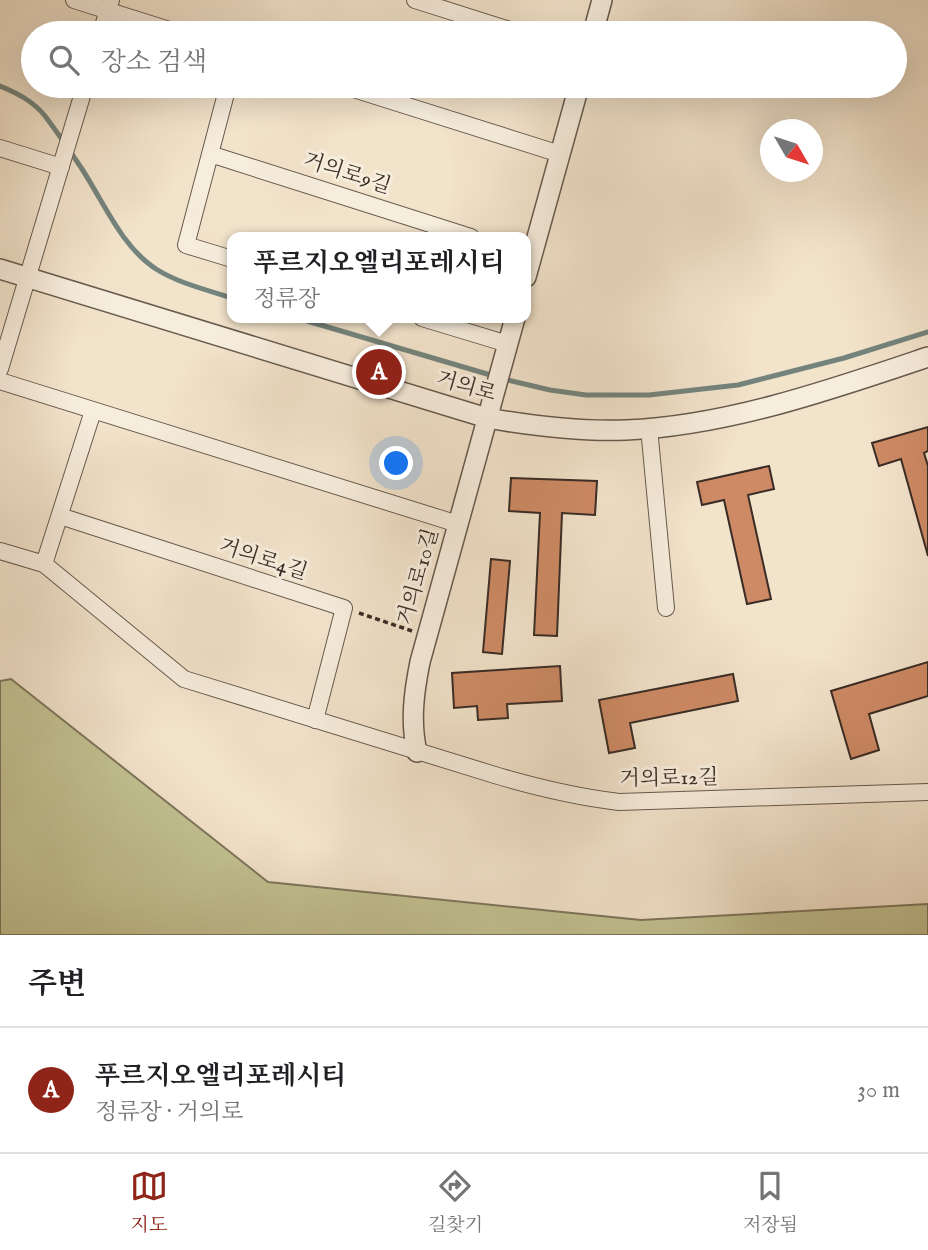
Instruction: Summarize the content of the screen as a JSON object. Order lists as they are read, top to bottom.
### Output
{
  "streets": {
    "street": [
      "거의로9길",
      "거의로",
      "거의로4길",
      "거의로10길",
      "거의로12길"
    ]
  },
  "crossings": [
    ["거의로", "거의로10길"],
    ["거의로10길", "거의로12길"]
  ],
  "north": "bottom right",
  "page": {
    "search": "장소 검색",
    "popup": ["푸르지오엘리포레시티", "정류장"],
    "pins": "A",
    "heading": "주변",
    "list": [
      {
        "mark": "A",
        "name": "푸르지오엘리포레시티",
        "note": "정류장 · 거의로",
        "value": "30 m"
      }
    ],
    "nav": ["지도", "길찾기", "저장됨"]
  }
}
